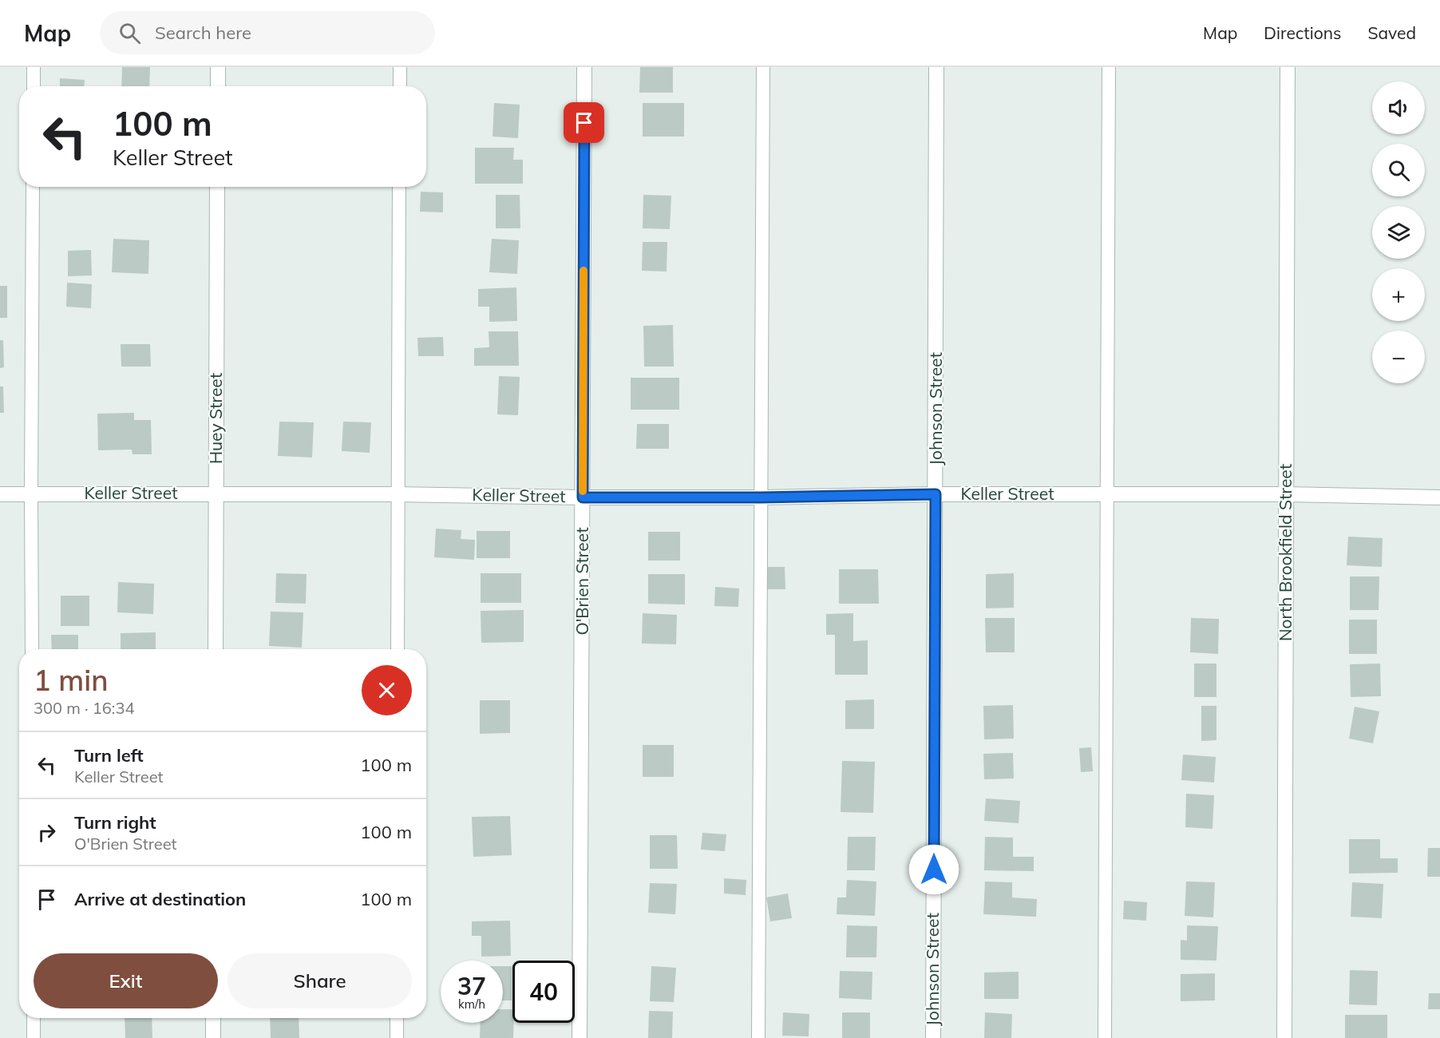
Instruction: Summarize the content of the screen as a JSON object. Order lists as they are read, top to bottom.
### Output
{
  "streets": {
    "street": [
      "Johnson Street",
      "Huey Street",
      "Keller Street",
      "North Brookfield Street",
      "O'Brien Street"
    ]
  },
  "crossings": [
    ["Johnson Street", "Keller Street"],
    ["Huey Street", "Keller Street"],
    ["Keller Street", "North Brookfield Street"],
    ["Keller Street", "O'Brien Street"]
  ],
  "page": {
    "header": "Map",
    "search": "Search here",
    "nav": ["Map", "Directions", "Saved"],
    "map_buttons": ["+", "−"],
    "turn": ["100 m", "Keller Street"],
    "heading": ["1 min", "300 m · 16:34"],
    "list": [
      {
        "name": "Turn left",
        "note": "Keller Street",
        "value": "100 m"
      },
      {
        "name": "Turn right",
        "note": "O'Brien Street",
        "value": "100 m"
      },
      {
        "name": "Arrive at destination",
        "value": "100 m"
      }
    ],
    "buttons": ["Exit", "Share"],
    "speed": "37 km/h",
    "limit": "40"
  }
}
